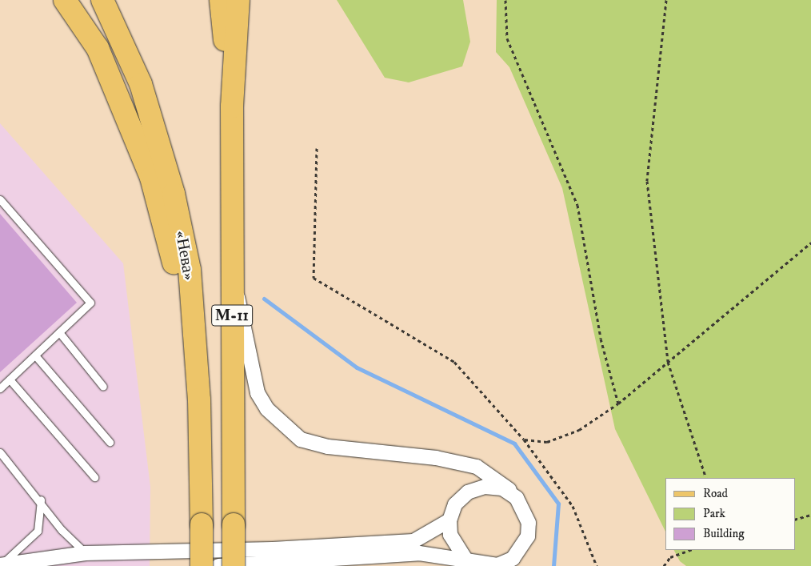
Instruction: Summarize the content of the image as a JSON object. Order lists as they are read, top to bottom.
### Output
{
  "streets": {
    "main road": ["«Нева»", "М-11"]
  },
  "crossings": [
    ["«Нева»", "М-11"]
  ],
  "legend": ["Road", "Park", "Building"]
}
